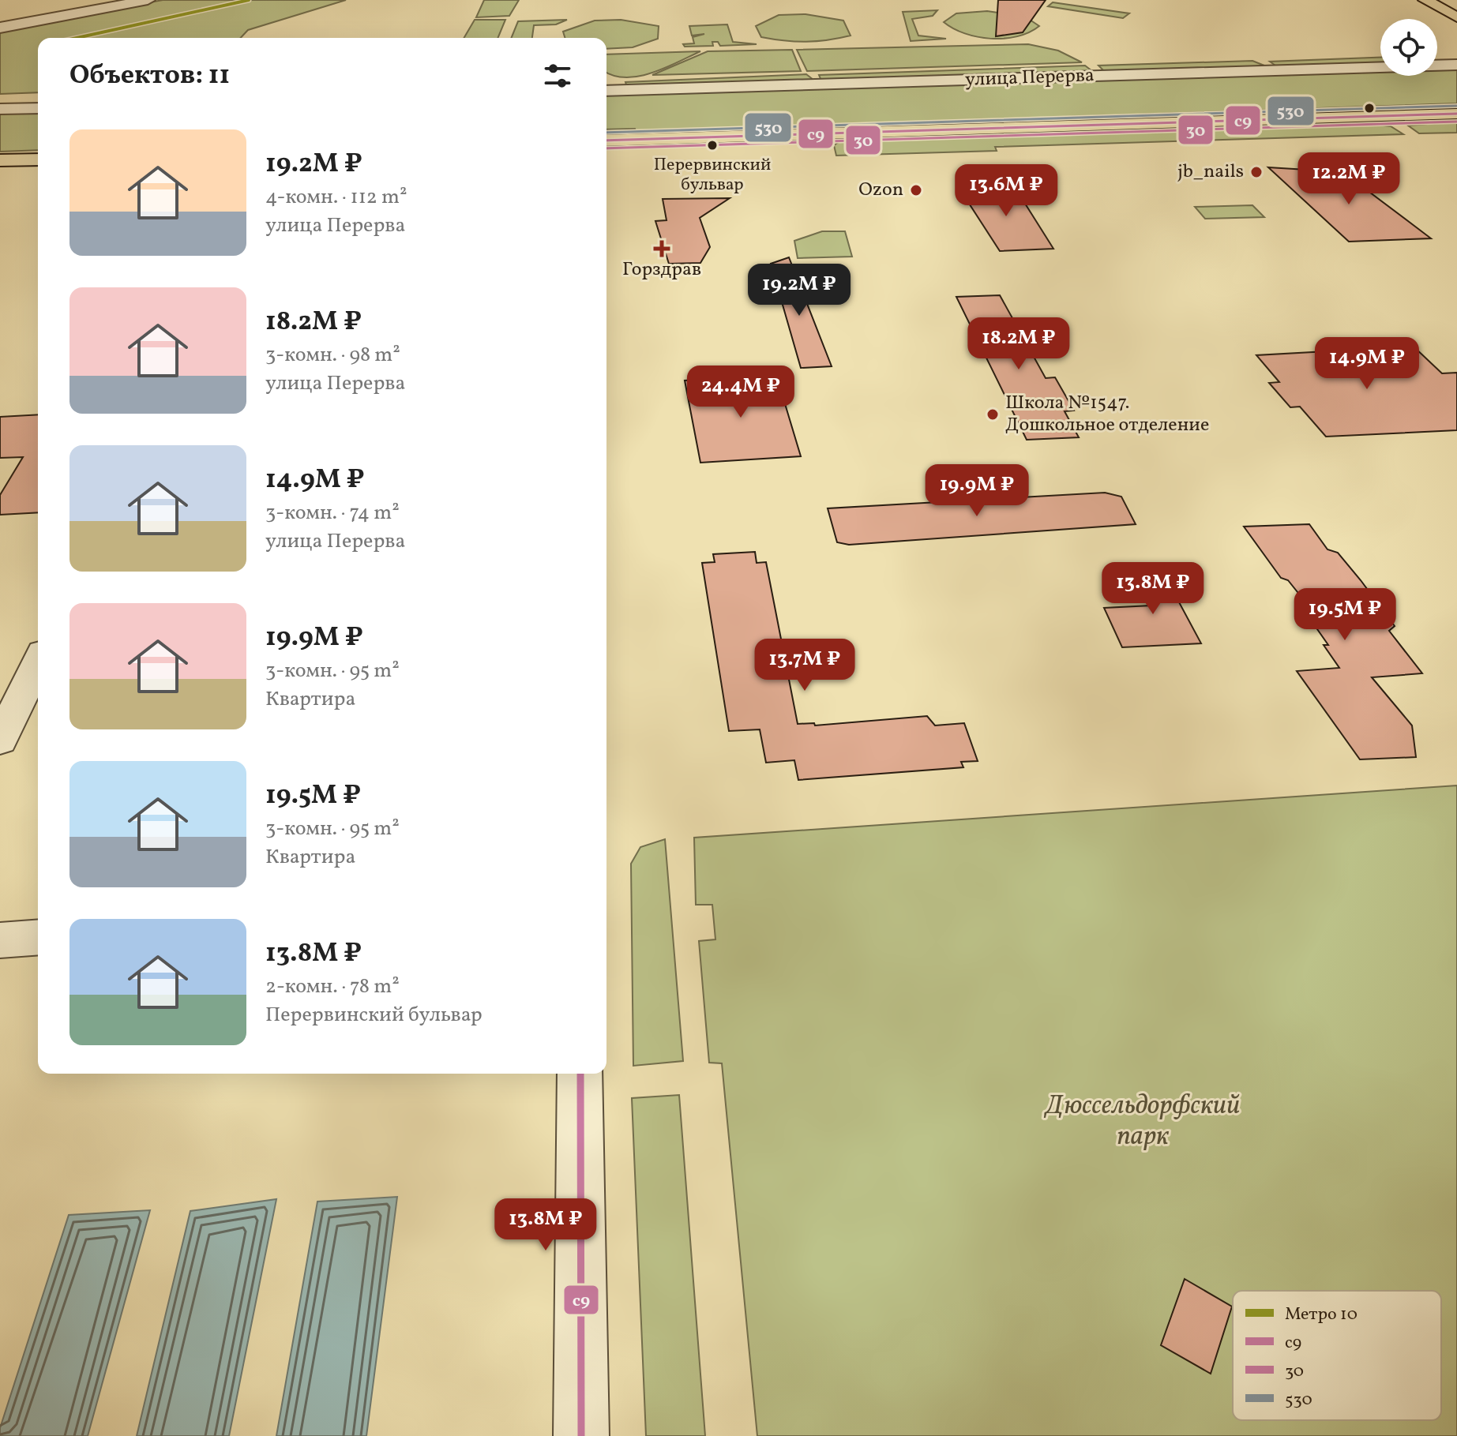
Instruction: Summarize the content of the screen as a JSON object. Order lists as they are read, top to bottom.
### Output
{
  "streets": {
    "street": ["улица Перерва"]
  },
  "parks": ["Дюссельдорфский парк"],
  "places": {
    "other": [
      "Перервинский бульвар",
      "jb_nails",
      "Ozon",
      "Школа №1547. Дошкольное отделение"
    ],
    "health": ["Горздрав"]
  },
  "lines": [
    "metro line 10",
    "transit line 530",
    "transit line с9",
    "transit line 30"
  ],
  "legend": [
    "Метро 10",
    "с9",
    "30",
    "530"
  ],
  "page": {
    "heading": "Объектов: 11",
    "list": [
      {
        "name": "19.2M ₽",
        "note": "4-комн. · 112 m² · улица Перерва"
      },
      {
        "name": "18.2M ₽",
        "note": "3-комн. · 98 m² · улица Перерва"
      },
      {
        "name": "14.9M ₽",
        "note": "3-комн. · 74 m² · улица Перерва"
      },
      {
        "name": "19.9M ₽",
        "note": "3-комн. · 95 m² · Квартира"
      },
      {
        "name": "19.5M ₽",
        "note": "3-комн. · 95 m² · Квартира"
      },
      {
        "name": "13.8M ₽",
        "note": "2-комн. · 78 m² · Перервинский бульвар"
      }
    ],
    "price": [
      "12.2M ₽",
      "13.6M ₽",
      "19.2M ₽",
      "18.2M ₽",
      "14.9M ₽",
      "24.4M ₽",
      "19.9M ₽",
      "13.8M ₽",
      "19.5M ₽",
      "13.7M ₽",
      "13.8M ₽"
    ]
  }
}
